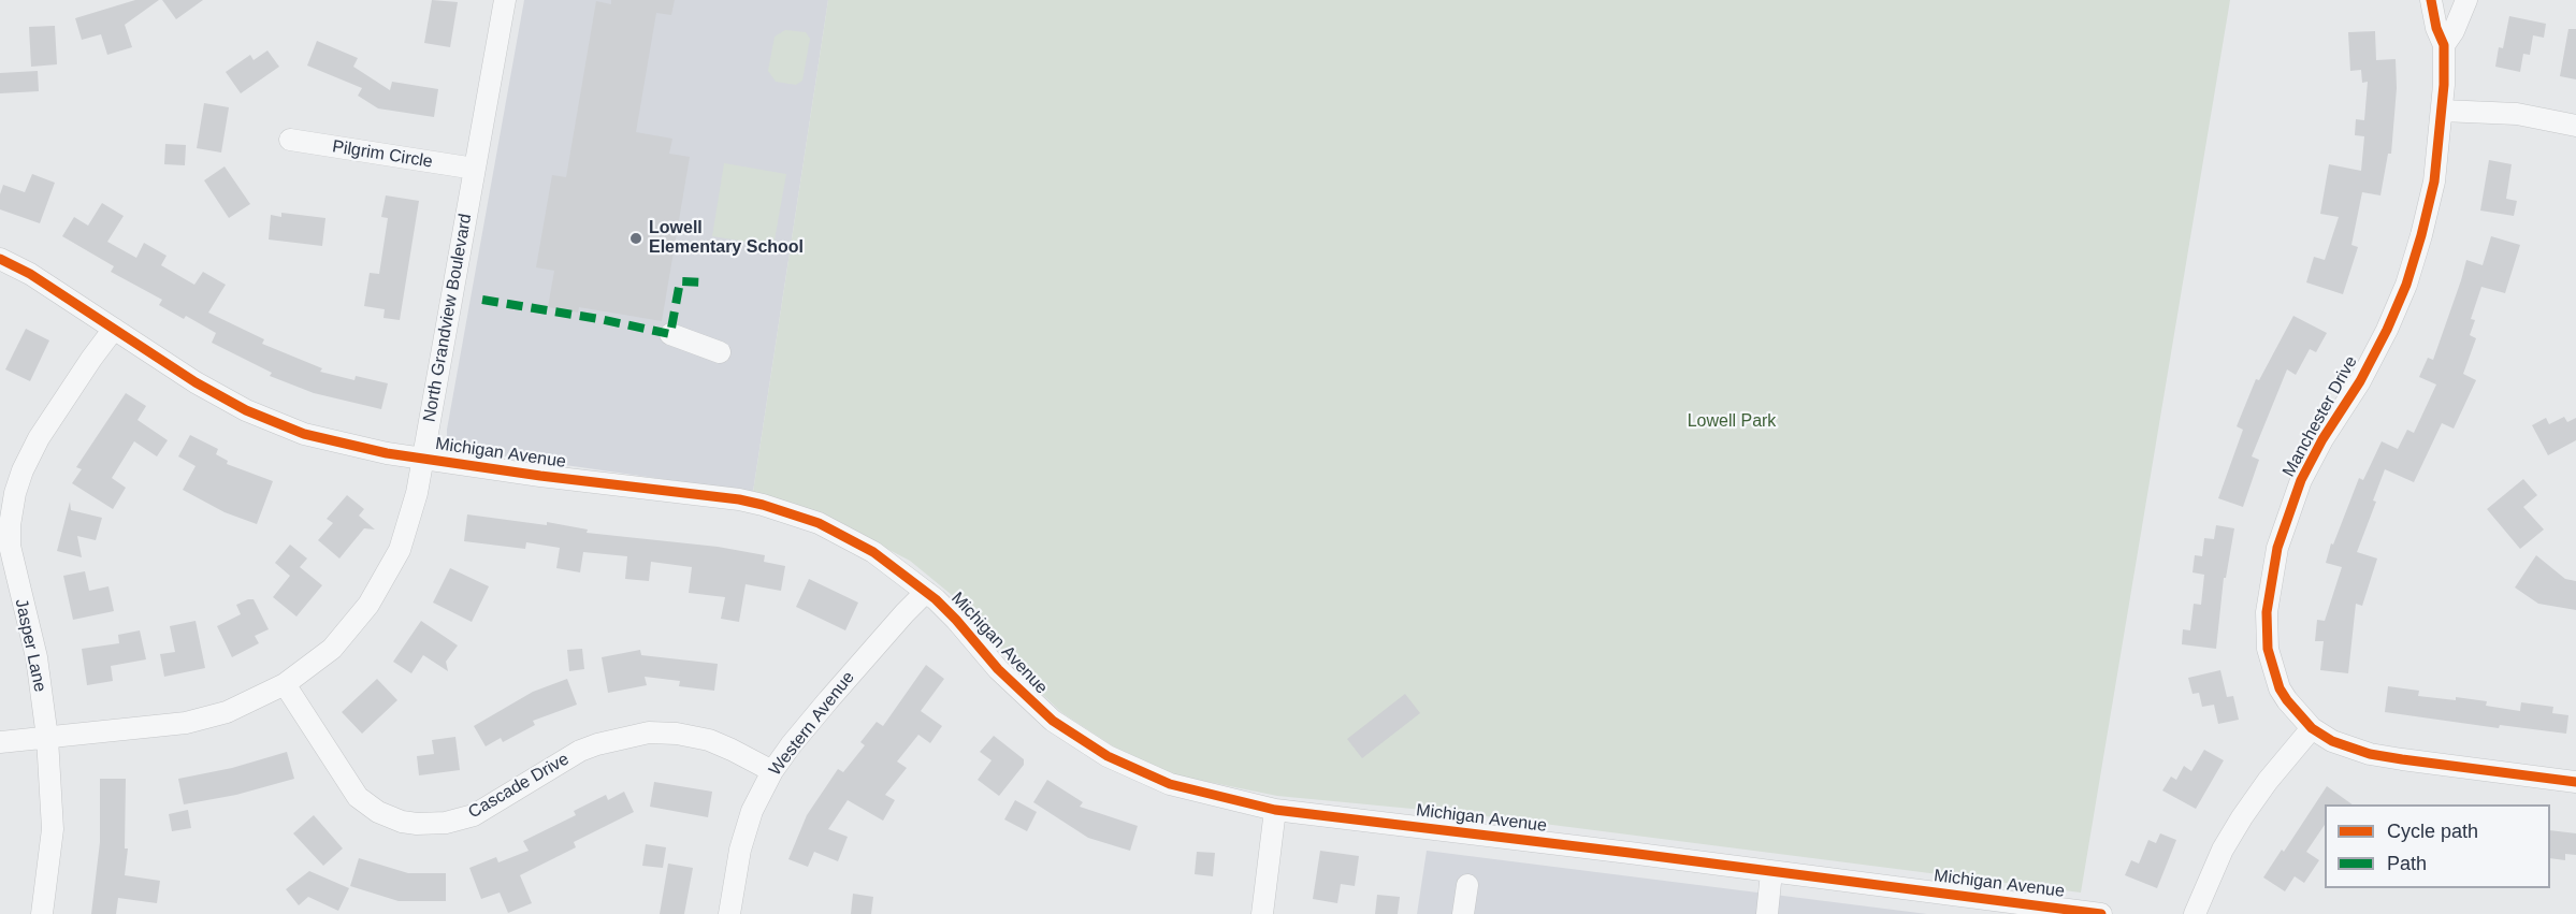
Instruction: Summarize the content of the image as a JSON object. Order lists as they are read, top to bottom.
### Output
{
  "streets": {
    "street": [
      "Pilgrim Circle",
      "North Grandview Boulevard",
      "Manchester Drive",
      "Michigan Avenue",
      "Jasper Lane",
      "Western Avenue",
      "Cascade Drive"
    ]
  },
  "crossings": [
    ["Pilgrim Circle", "North Grandview Boulevard"],
    ["North Grandview Boulevard", "Michigan Avenue"],
    ["North Grandview Boulevard", "Jasper Lane"],
    ["North Grandview Boulevard", "Cascade Drive"],
    ["Michigan Avenue", "Jasper Lane"],
    ["Michigan Avenue", "Western Avenue"],
    ["Western Avenue", "Cascade Drive"]
  ],
  "parks": ["Lowell Park"],
  "places": ["Lowell Elementary School"],
  "legend": ["Cycle path", "Path"]
}
